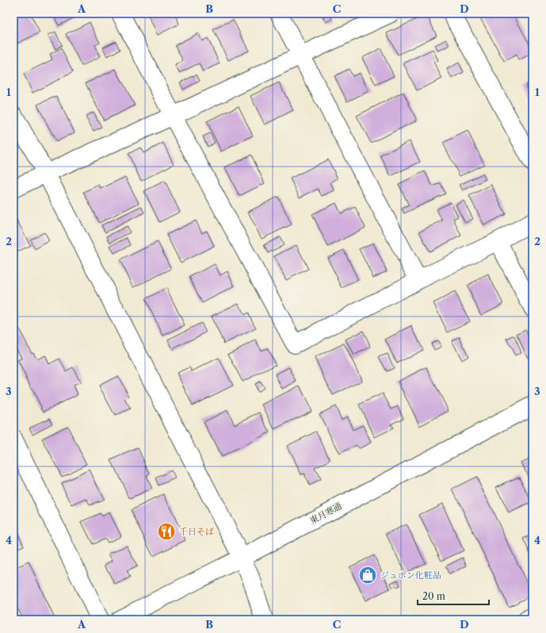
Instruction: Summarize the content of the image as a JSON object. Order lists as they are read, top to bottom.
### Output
{
  "streets": {
    "street": ["東月寒通"]
  },
  "places": {
    "restaurant": ["千日そば"],
    "shop": ["ジュポン化粧品"]
  },
  "scale_bar": "20 m",
  "grid": {
    "columns": [
      "A",
      "B",
      "C",
      "D"
    ],
    "rows": [
      "1",
      "2",
      "3",
      "4"
    ]
  }
}
